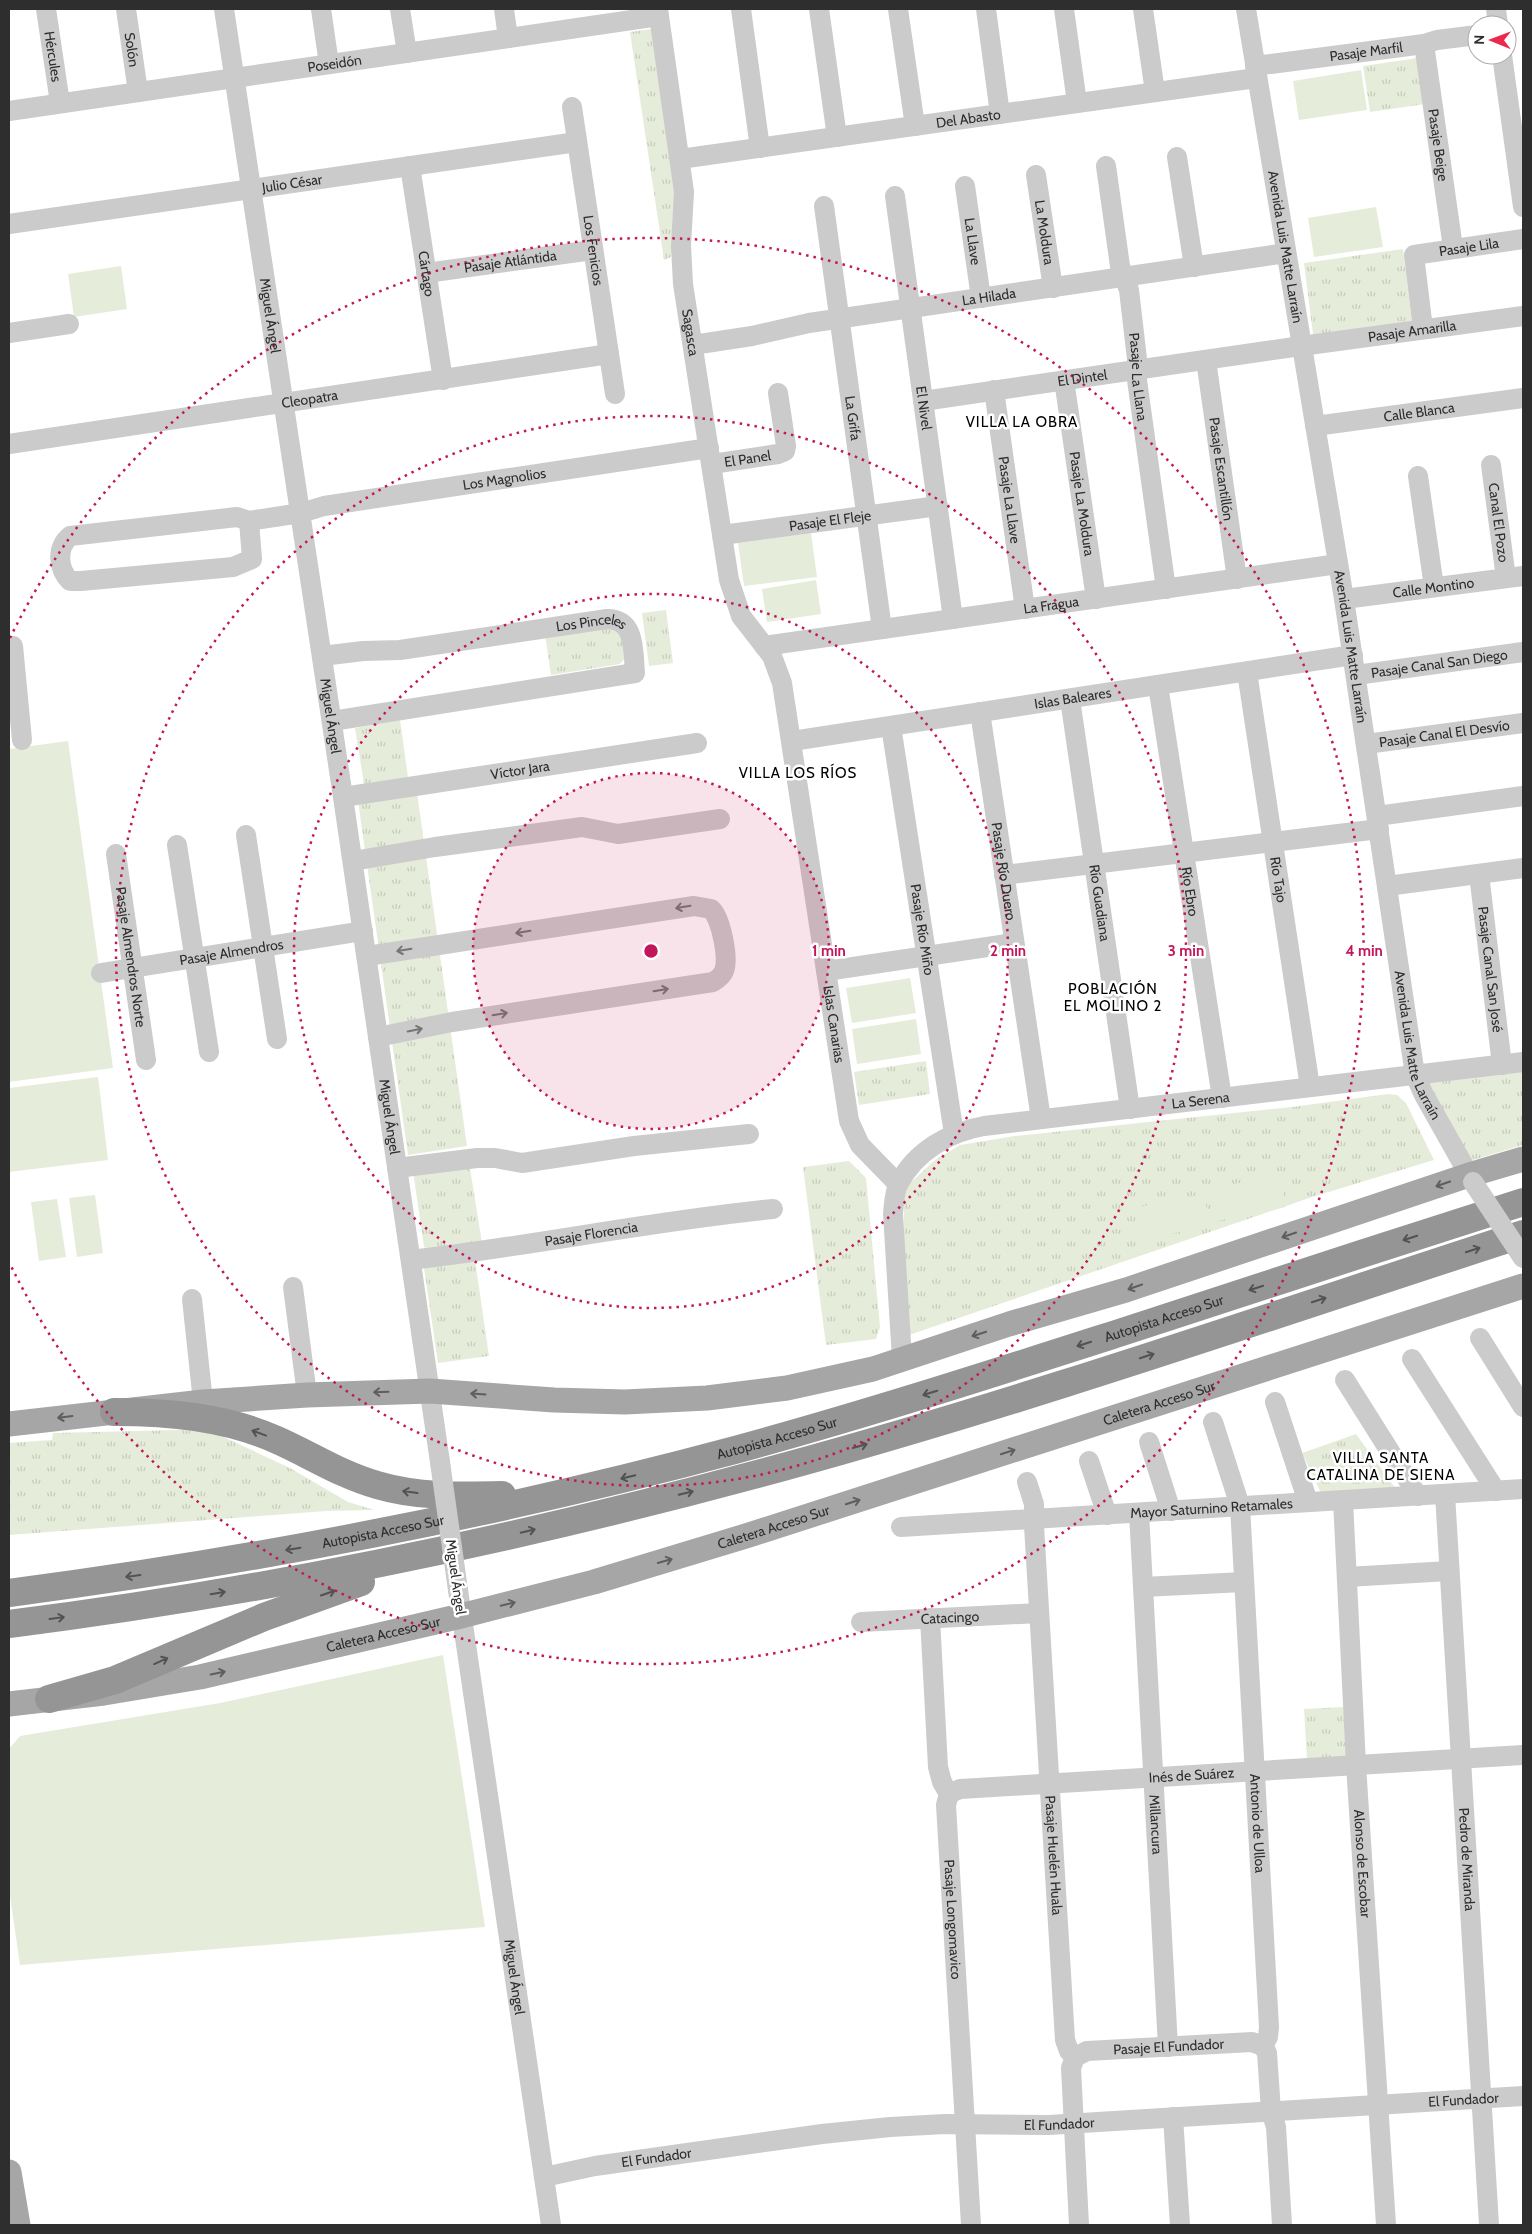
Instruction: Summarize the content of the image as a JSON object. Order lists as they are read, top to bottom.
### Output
{
  "streets": {
    "highway": ["Autopista Acceso Sur"],
    "main road": ["Caletera Acceso Sur"],
    "street": [
      "Solón",
      "Pasaje Marfil",
      "Hércules",
      "Poseidón",
      "Del Abasto",
      "Pasaje Beige",
      "Julio César",
      "La Moldura",
      "La Llave",
      "Pasaje Lila",
      "Avenida Luis Matte Larraín",
      "Los Fenicios",
      "Pasaje Atlántida",
      "Cártago",
      "La Hilada",
      "Miguel Ángel",
      "Pasaje Amarilla",
      "Sagasca",
      "Pasaje La Llana",
      "El Dintel",
      "Cleopatra",
      "El Nivel",
      "Calle Blanca",
      "La Grifa",
      "El Panel",
      "Pasaje Escantillón",
      "Los Magnolios",
      "Pasaje La Llave",
      "Pasaje La Moldura",
      "Pasaje El Fleje",
      "Canal El Pozo",
      "Calle Montino",
      "La Fragua",
      "Los Pinceles",
      "Pasaje Canal San Diego",
      "Islas Baleares",
      "Pasaje Canal El Desvío",
      "Víctor Jara",
      "Pasaje Río Duero",
      "Río Tajo",
      "Río Ebro",
      "Río Guadiana",
      "Pasaje Río Miño",
      "Pasaje Almendros",
      "Pasaje Almendros Norte",
      "Pasaje Canal San José",
      "Islas Canarias",
      "La Serena",
      "Pasaje Florencia",
      "Mayor Saturnino Retamales",
      "Catacingo",
      "Inés de Suárez",
      "Antonio de Ulloa",
      "Millancura",
      "Pasaje Huelén Huala",
      "Pedro de Miranda",
      "Alonso de Escobar",
      "Pasaje Longomavico",
      "Pasaje El Fundador",
      "El Fundador"
    ]
  },
  "crossings": [
    ["Solón", "Poseidón"],
    ["Pasaje Marfil", "Del Abasto"],
    ["Pasaje Marfil", "Pasaje Beige"],
    ["Pasaje Marfil", "Avenida Luis Matte Larraín"],
    ["Hércules", "Poseidón"],
    ["Poseidón", "Miguel Ángel"],
    ["Poseidón", "Sagasca"],
    ["Del Abasto", "Avenida Luis Matte Larraín"],
    ["Del Abasto", "Sagasca"],
    ["Pasaje Beige", "Pasaje Lila"],
    ["Julio César", "Los Fenicios"],
    ["Julio César", "Cártago"],
    ["Julio César", "Miguel Ángel"],
    ["La Moldura", "La Hilada"],
    ["La Llave", "La Hilada"],
    ["Pasaje Lila", "Pasaje Amarilla"],
    ["Avenida Luis Matte Larraín", "La Hilada"],
    ["Avenida Luis Matte Larraín", "Pasaje Amarilla"],
    ["Avenida Luis Matte Larraín", "El Dintel"],
    ["Avenida Luis Matte Larraín", "Calle Blanca"],
    ["Avenida Luis Matte Larraín", "Calle Montino"],
    ["Avenida Luis Matte Larraín", "La Fragua"],
    ["Avenida Luis Matte Larraín", "Pasaje Canal San Diego"],
    ["Avenida Luis Matte Larraín", "Islas Baleares"],
    ["Avenida Luis Matte Larraín", "Pasaje Canal El Desvío"],
    ["Avenida Luis Matte Larraín", "La Serena"],
    ["Los Fenicios", "Pasaje Atlántida"],
    ["Los Fenicios", "Cleopatra"],
    ["Pasaje Atlántida", "Cártago"],
    ["Cártago", "Cleopatra"],
    ["La Hilada", "Sagasca"],
    ["La Hilada", "Pasaje La Llana"],
    ["La Hilada", "El Nivel"],
    ["La Hilada", "La Grifa"],
    ["Miguel Ángel", "Cleopatra"],
    ["Miguel Ángel", "Los Magnolios"],
    ["Miguel Ángel", "Los Pinceles"],
    ["Miguel Ángel", "Víctor Jara"],
    ["Miguel Ángel", "Pasaje Almendros"],
    ["Miguel Ángel", "Pasaje Florencia"],
    ["Miguel Ángel", "Caletera Acceso Sur"],
    ["Miguel Ángel", "El Fundador"],
    ["Pasaje Amarilla", "El Dintel"],
    ["Sagasca", "El Panel"],
    ["Sagasca", "Los Magnolios"],
    ["Sagasca", "Pasaje El Fleje"],
    ["Sagasca", "La Fragua"],
    ["Sagasca", "Islas Canarias"],
    ["Pasaje La Llana", "El Dintel"],
    ["Pasaje La Llana", "La Fragua"],
    ["El Dintel", "El Nivel"],
    ["El Dintel", "Pasaje Escantillón"],
    ["El Dintel", "Pasaje La Llave"],
    ["El Dintel", "Pasaje La Moldura"],
    ["El Nivel", "Pasaje El Fleje"],
    ["El Nivel", "La Fragua"],
    ["La Grifa", "Pasaje El Fleje"],
    ["La Grifa", "La Fragua"],
    ["El Panel", "Los Magnolios"],
    ["Pasaje Escantillón", "La Fragua"],
    ["Pasaje La Llave", "La Fragua"],
    ["Pasaje La Moldura", "La Fragua"],
    ["Canal El Pozo", "Calle Montino"],
    ["La Fragua", "Islas Canarias"],
    ["Islas Baleares", "Pasaje Río Duero"],
    ["Islas Baleares", "Río Tajo"],
    ["Islas Baleares", "Río Ebro"],
    ["Islas Baleares", "Río Guadiana"],
    ["Islas Baleares", "Pasaje Río Miño"],
    ["Islas Baleares", "Islas Canarias"],
    ["Pasaje Río Duero", "La Serena"],
    ["Río Tajo", "La Serena"],
    ["Río Ebro", "La Serena"],
    ["Río Guadiana", "La Serena"],
    ["Pasaje Río Miño", "La Serena"],
    ["Pasaje Almendros", "Pasaje Almendros Norte"],
    ["Pasaje Canal San José", "La Serena"],
    ["Islas Canarias", "La Serena"],
    ["Mayor Saturnino Retamales", "Antonio de Ulloa"],
    ["Mayor Saturnino Retamales", "Millancura"],
    ["Mayor Saturnino Retamales", "Pasaje Huelén Huala"],
    ["Mayor Saturnino Retamales", "Pedro de Miranda"],
    ["Mayor Saturnino Retamales", "Alonso de Escobar"],
    ["Catacingo", "Pasaje Huelén Huala"],
    ["Catacingo", "Pasaje Longomavico"],
    ["Inés de Suárez", "Antonio de Ulloa"],
    ["Inés de Suárez", "Millancura"],
    ["Inés de Suárez", "Pasaje Huelén Huala"],
    ["Inés de Suárez", "Pedro de Miranda"],
    ["Inés de Suárez", "Alonso de Escobar"],
    ["Inés de Suárez", "Pasaje Longomavico"],
    ["Antonio de Ulloa", "Pasaje El Fundador"],
    ["Antonio de Ulloa", "El Fundador"],
    ["Millancura", "Pasaje El Fundador"],
    ["Pasaje Huelén Huala", "Pasaje El Fundador"],
    ["Pedro de Miranda", "El Fundador"],
    ["Alonso de Escobar", "El Fundador"],
    ["Pasaje Longomavico", "El Fundador"]
  ],
  "districts": [
    "VILLA LA OBRA",
    "VILLA LOS RÍOS",
    "POBLACIÓN EL MOLINO 2",
    "VILLA SANTA CATALINA DE SIENA"
  ],
  "north": "left",
  "rings": [
    "1 min",
    "2 min",
    "3 min",
    "4 min"
  ]
}
